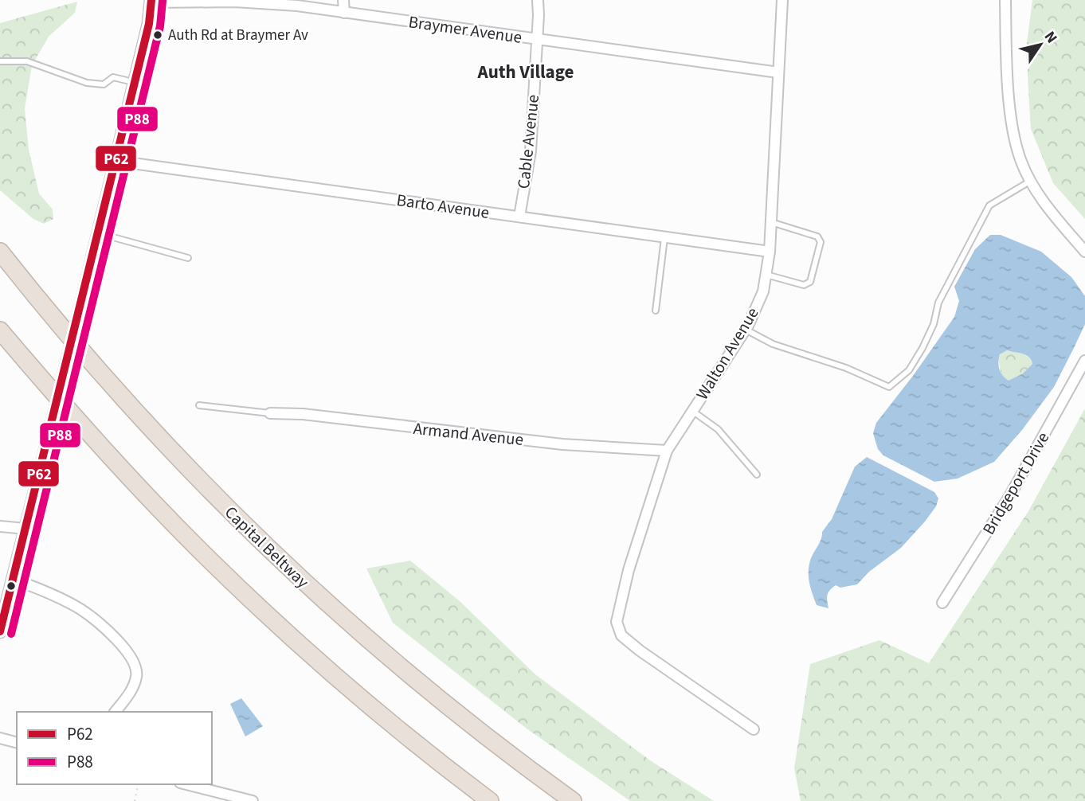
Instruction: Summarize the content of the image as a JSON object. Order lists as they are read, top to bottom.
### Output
{
  "streets": {
    "highway": ["Capital Beltway"],
    "street": [
      "Braymer Avenue",
      "Cable Avenue",
      "Barto Avenue",
      "Walton Avenue",
      "Armand Avenue",
      "Bridgeport Drive"
    ]
  },
  "crossings": [
    ["Braymer Avenue", "Cable Avenue"],
    ["Braymer Avenue", "Walton Avenue"],
    ["Cable Avenue", "Barto Avenue"],
    ["Barto Avenue", "Walton Avenue"],
    ["Walton Avenue", "Armand Avenue"]
  ],
  "districts": ["Auth Village"],
  "places": ["Auth Rd at Braymer Av"],
  "lines": ["transit line P62", "transit line P88"],
  "legend": ["P62", "P88"],
  "north": "top right"
}
